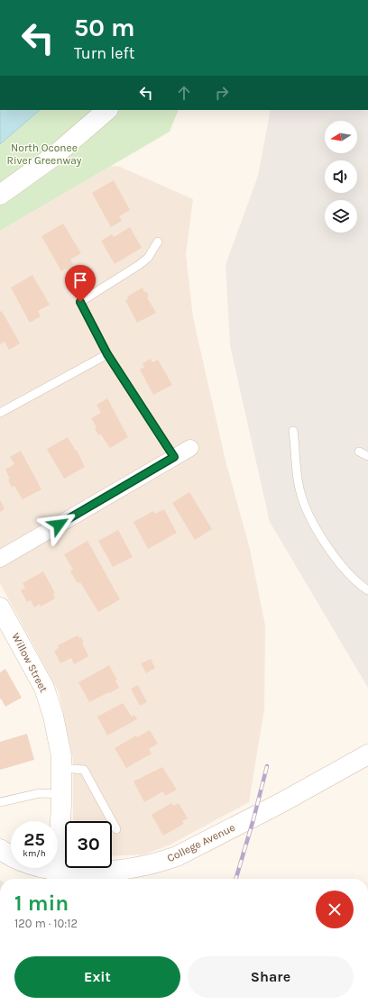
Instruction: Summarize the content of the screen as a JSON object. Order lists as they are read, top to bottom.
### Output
{
  "streets": {
    "street": ["Willow Street", "College Avenue"]
  },
  "crossings": [
    ["Willow Street", "College Avenue"]
  ],
  "parks": ["North Oconee River Greenway"],
  "north": "left",
  "page": {
    "turn": ["50 m", "Turn left"],
    "speed": "25 km/h",
    "limit": "30",
    "heading": ["1 min", "120 m · 10:12"],
    "buttons": ["Exit", "Share"]
  }
}
